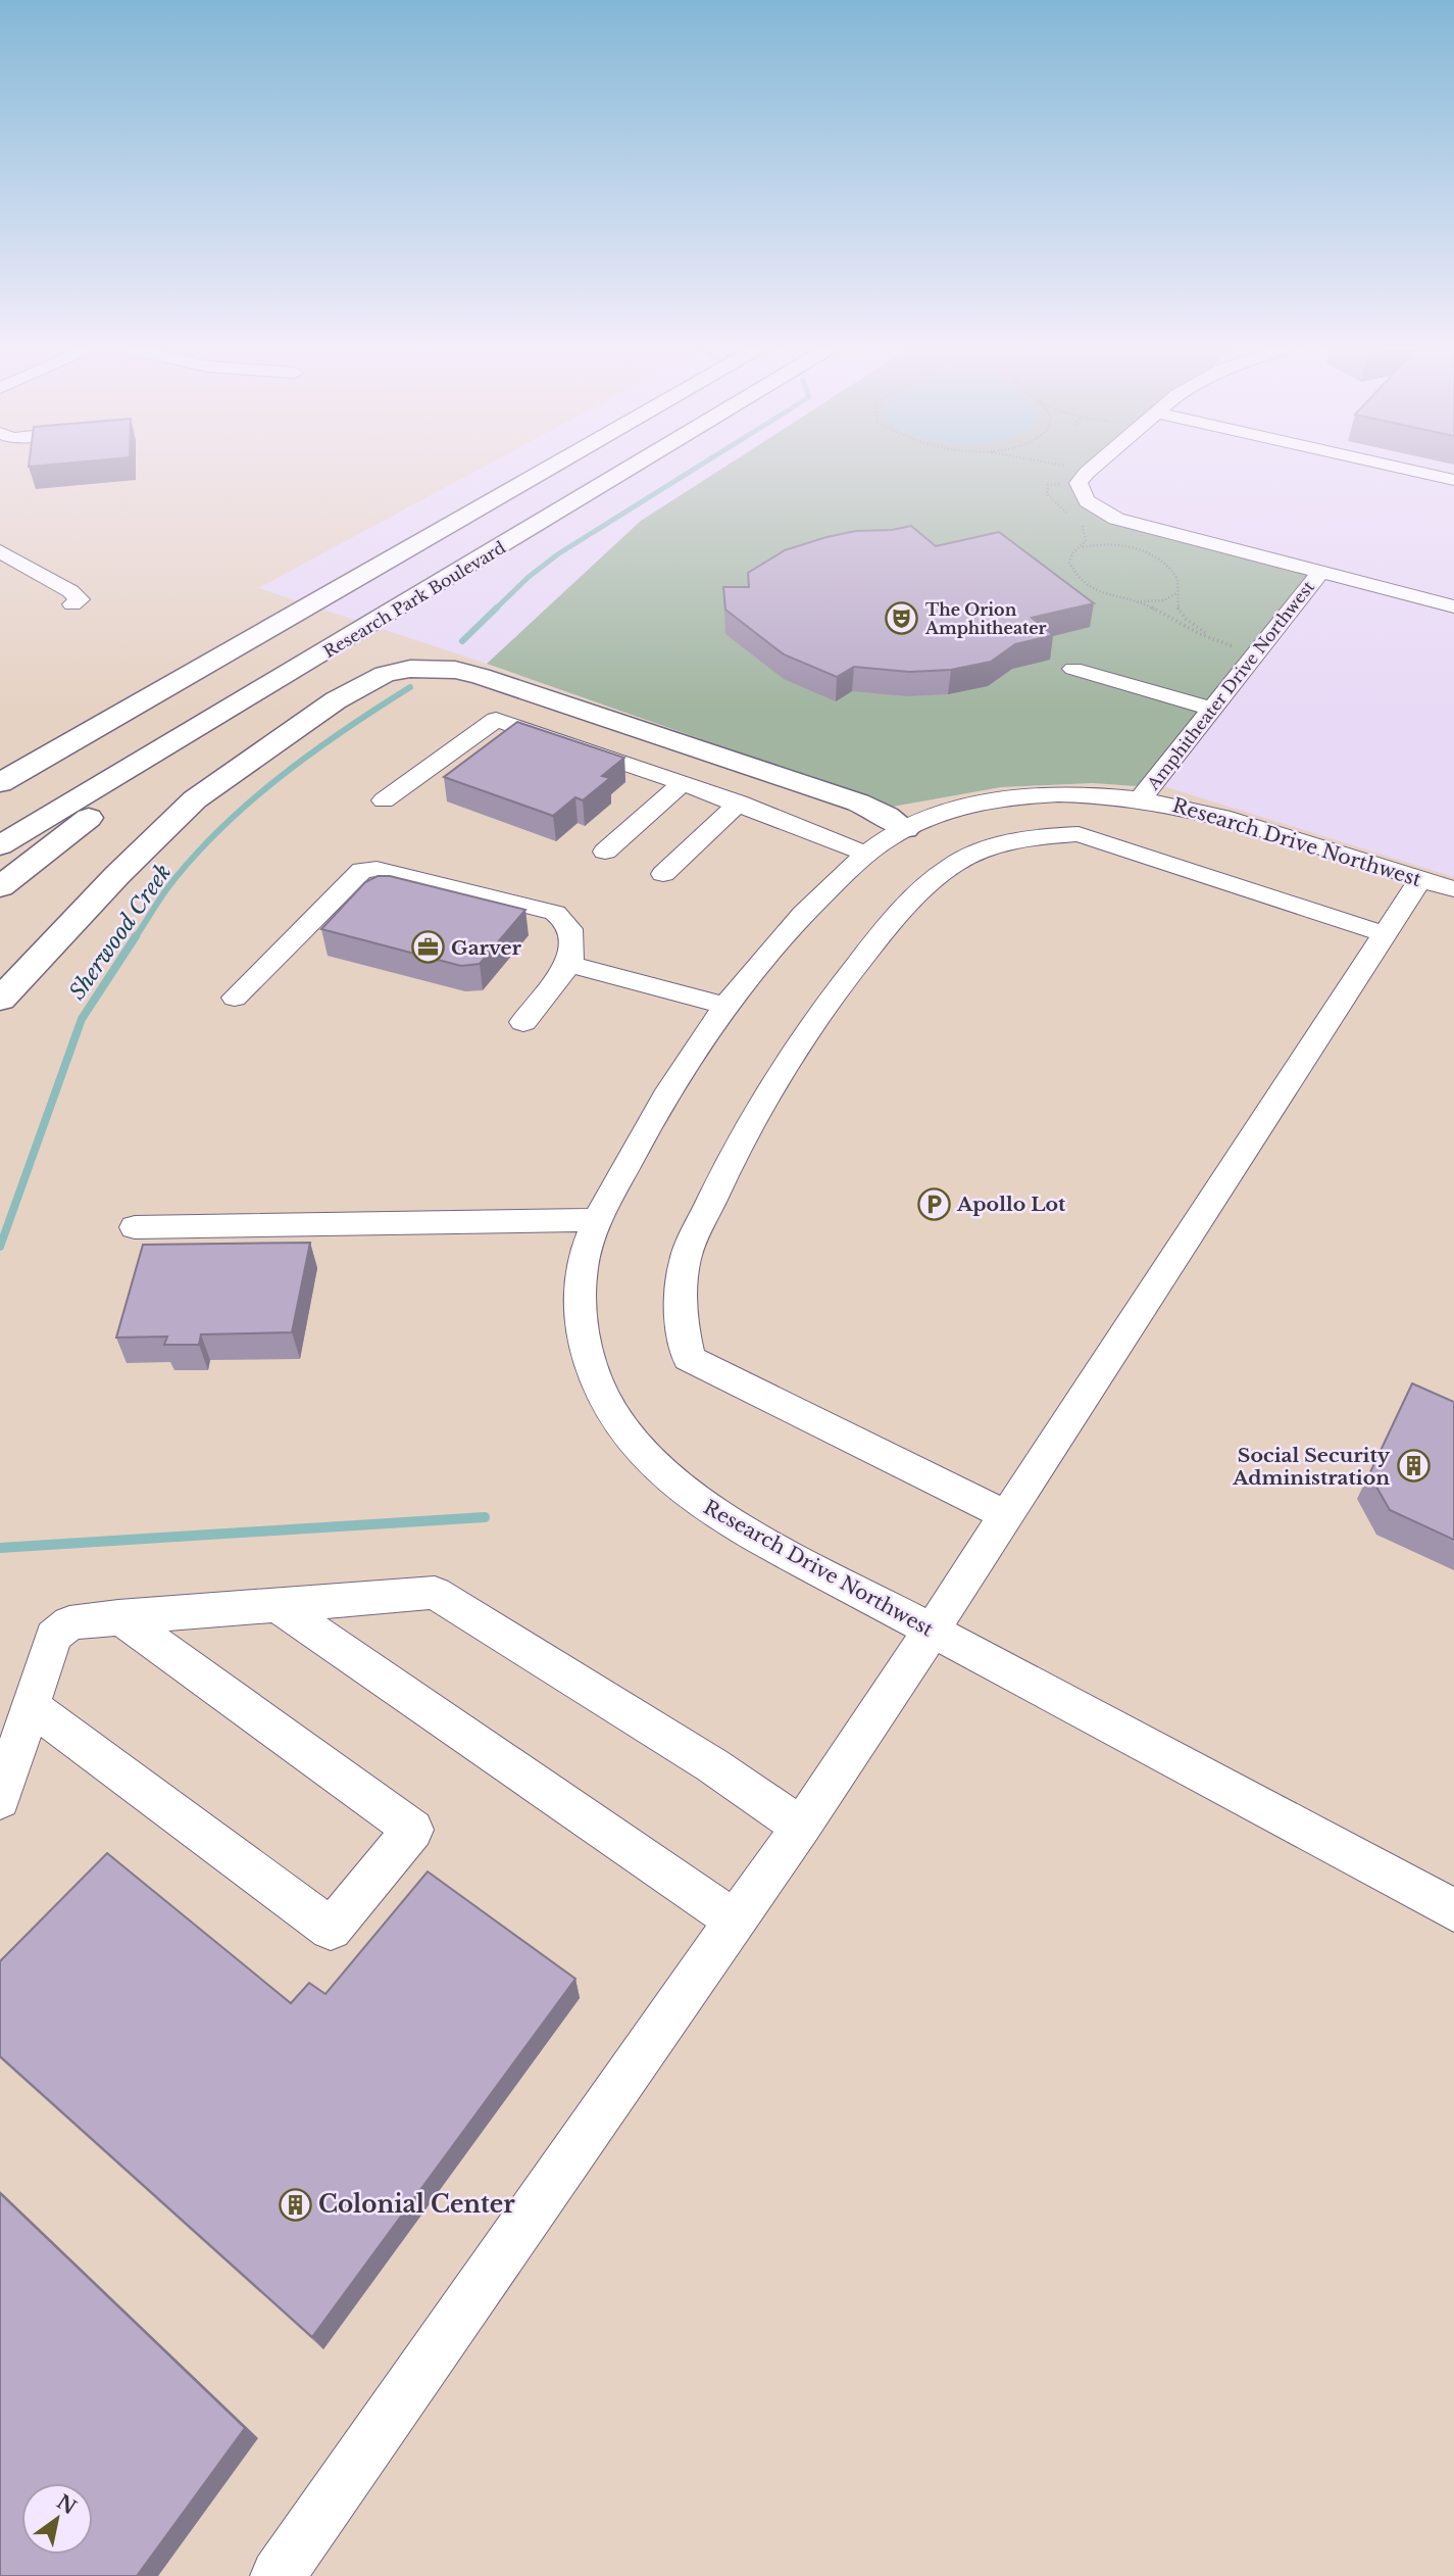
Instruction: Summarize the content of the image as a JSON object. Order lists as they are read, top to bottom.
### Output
{
  "streets": {
    "highway": ["Research Park Boulevard"],
    "street": ["Amphitheater Drive Northwest", "Research Drive Northwest"]
  },
  "crossings": [
    ["Amphitheater Drive Northwest", "Research Drive Northwest"]
  ],
  "water": ["Sherwood Creek"],
  "places": {
    "theatre": ["The Orion Amphitheater"],
    "office": ["Garver"],
    "parking": ["Apollo Lot"],
    "building": ["Social Security Administration", "Colonial Center"]
  },
  "north": "top right"
}
